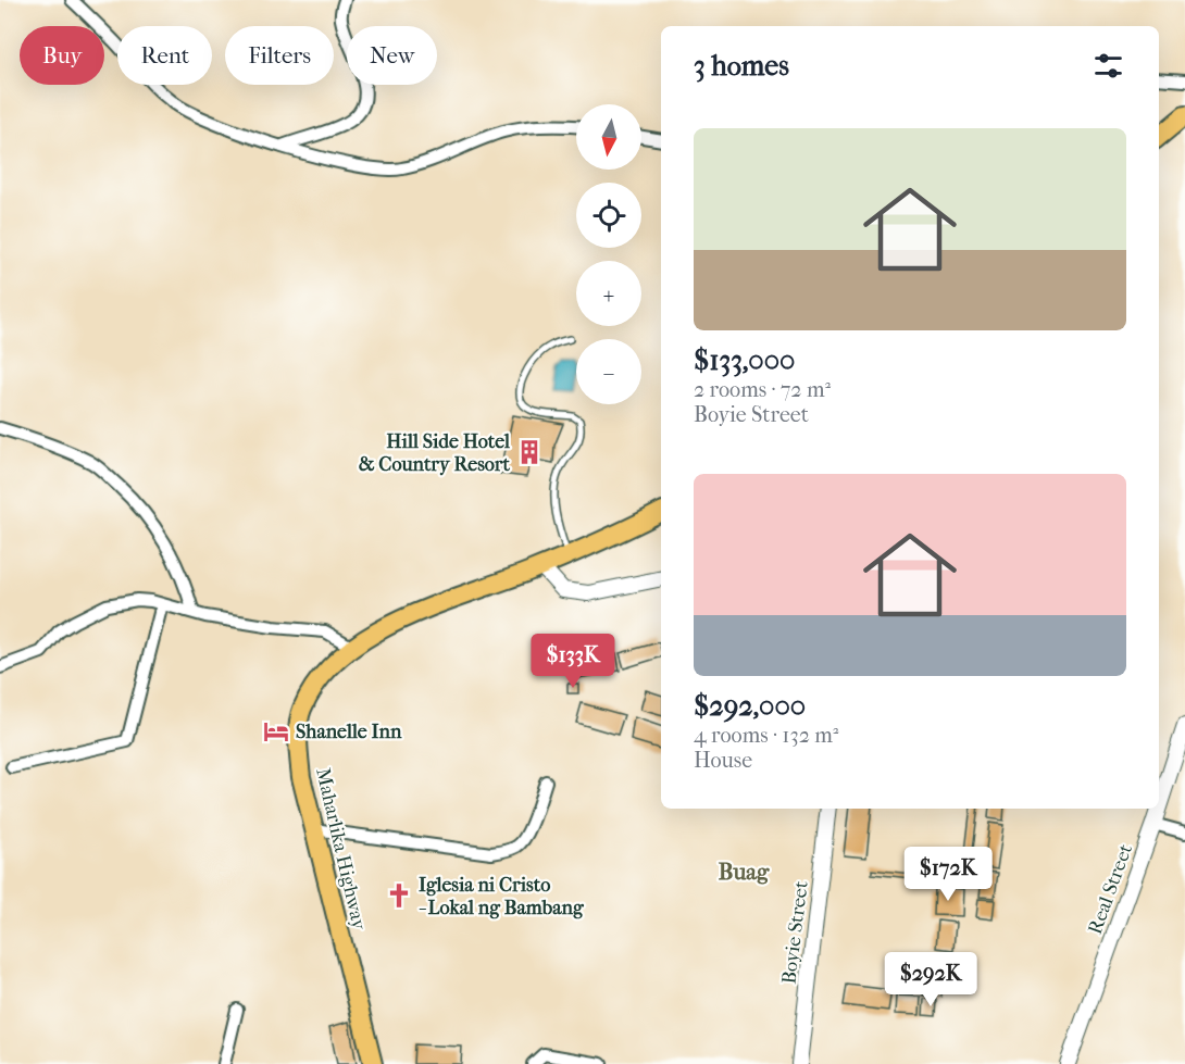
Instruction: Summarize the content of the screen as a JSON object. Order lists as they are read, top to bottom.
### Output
{
  "streets": {
    "main road": ["Maharlika Highway"],
    "street": ["Real Street", "Boyie Street"]
  },
  "districts": ["Buag"],
  "places": {
    "building": ["Hill Side Hotel & Country Resort"],
    "hotel": ["Shanelle Inn"],
    "church": ["Iglesia ni Cristo - Lokal ng Bambang"]
  },
  "north": "bottom",
  "page": {
    "chip": [
      "Buy",
      "Rent",
      "Filters",
      "New"
    ],
    "heading": "3 homes",
    "map_buttons": ["+", "−"],
    "list": [
      {
        "name": "$133,000",
        "note": "2 rooms · 72 m² · Boyie Street"
      },
      {
        "name": "$292,000",
        "note": "4 rooms · 132 m² · House"
      }
    ],
    "price": ["$133K", "$172K", "$292K"]
  }
}
